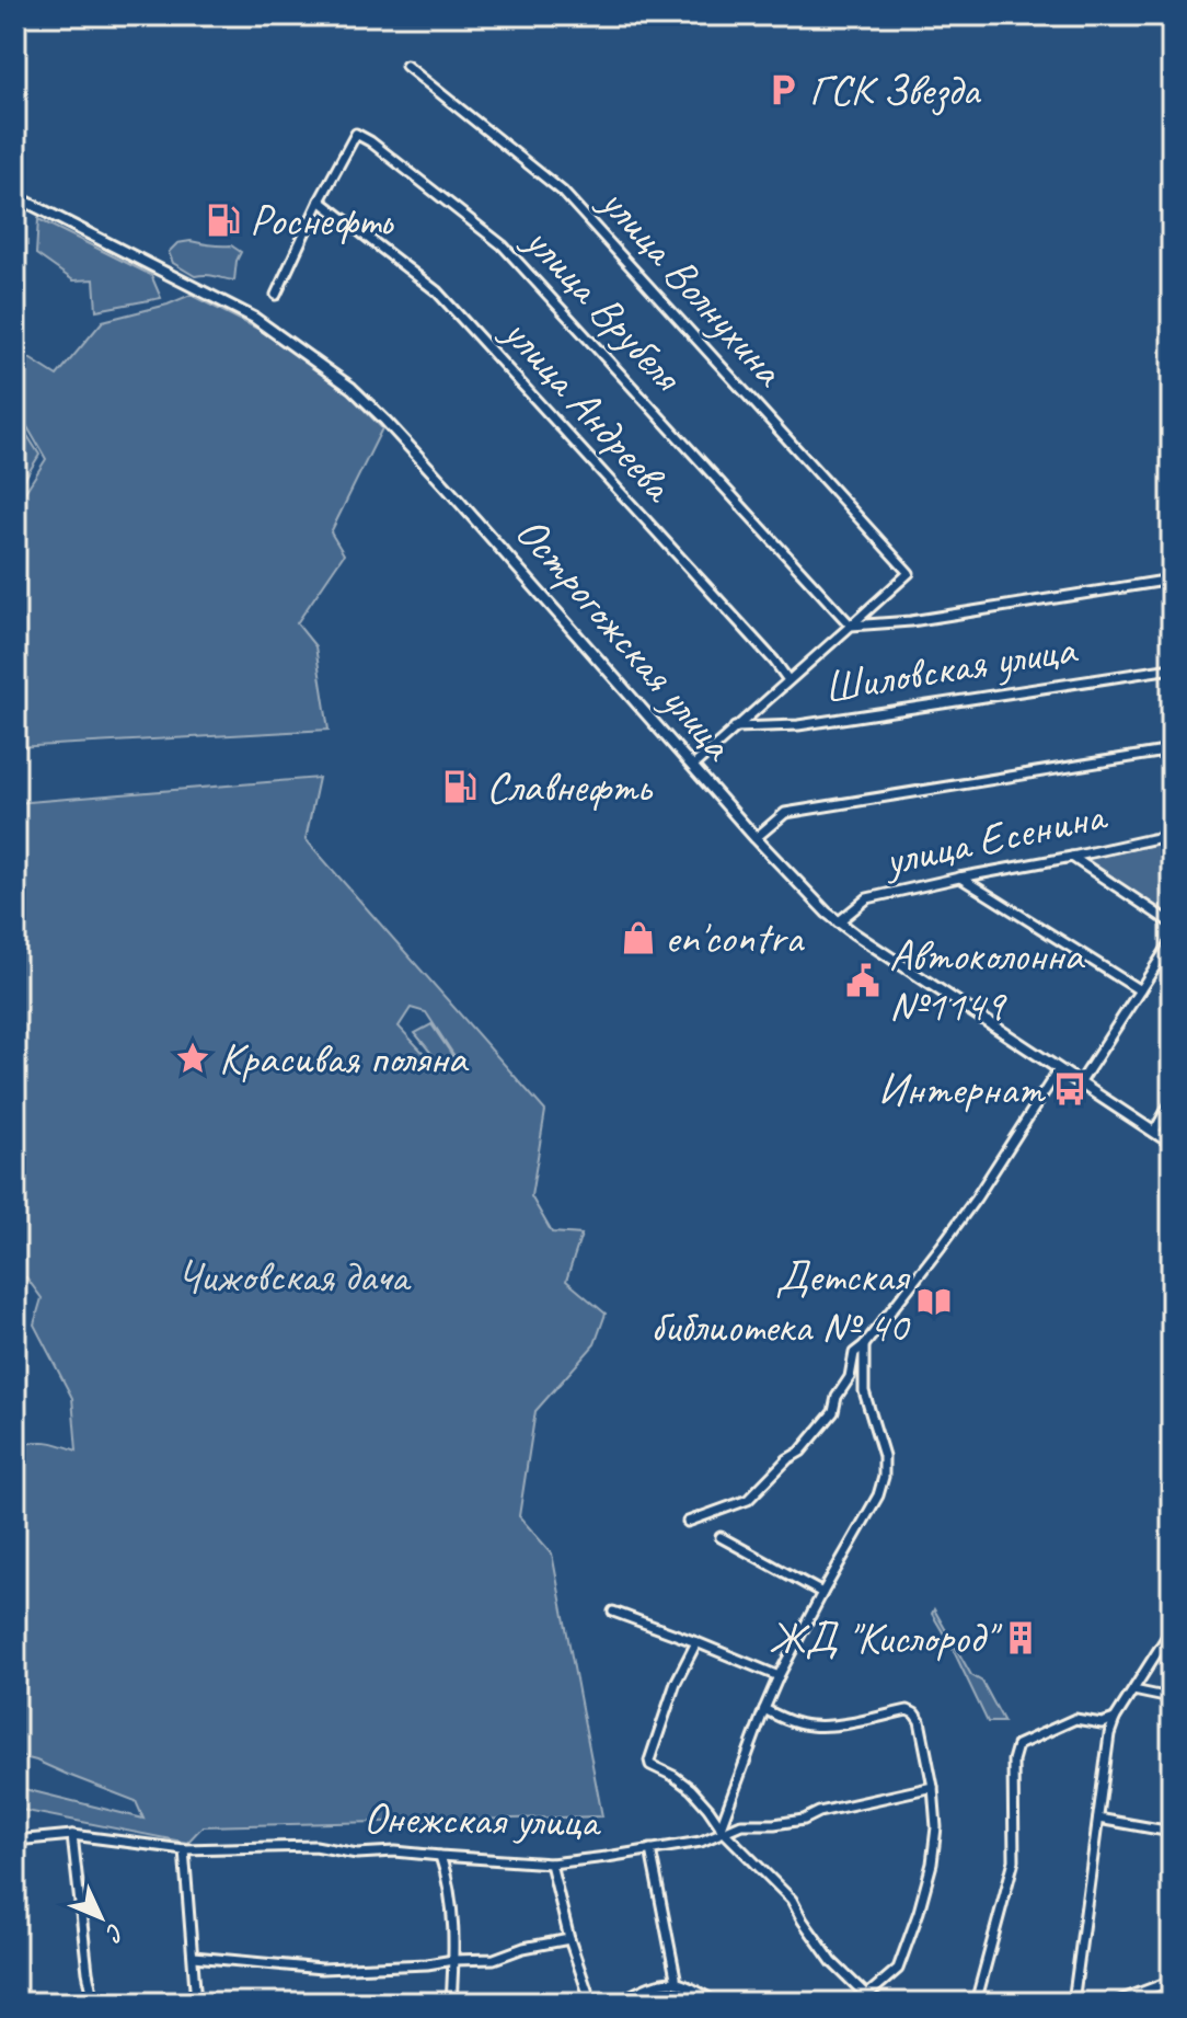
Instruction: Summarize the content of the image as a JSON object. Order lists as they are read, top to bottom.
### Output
{
  "streets": {
    "street": [
      "улица Волнухина",
      "улица Врубеля",
      "улица Андреева",
      "Острогожская улица",
      "Шиловская улица",
      "улица Есенина",
      "Онежская улица"
    ]
  },
  "crossings": [
    ["улица Волнухина", "улица Врубеля"],
    ["улица Врубеля", "улица Андреева"],
    ["Острогожская улица", "улица Есенина"]
  ],
  "parks": ["Чижовская дача"],
  "places": {
    "parking": ["ГСК Звезда"],
    "fuel station": ["Роснефть", "Cлавнефть"],
    "shop": ["en'contra"],
    "public building": ["Автоколонна №1149"],
    "place": ["Красивая поляна"],
    "bus stop": ["Интернат"],
    "library": ["Детская библиотека № 40"],
    "building": ["ЖД \"Кислород\""]
  },
  "north": "bottom right"
}
